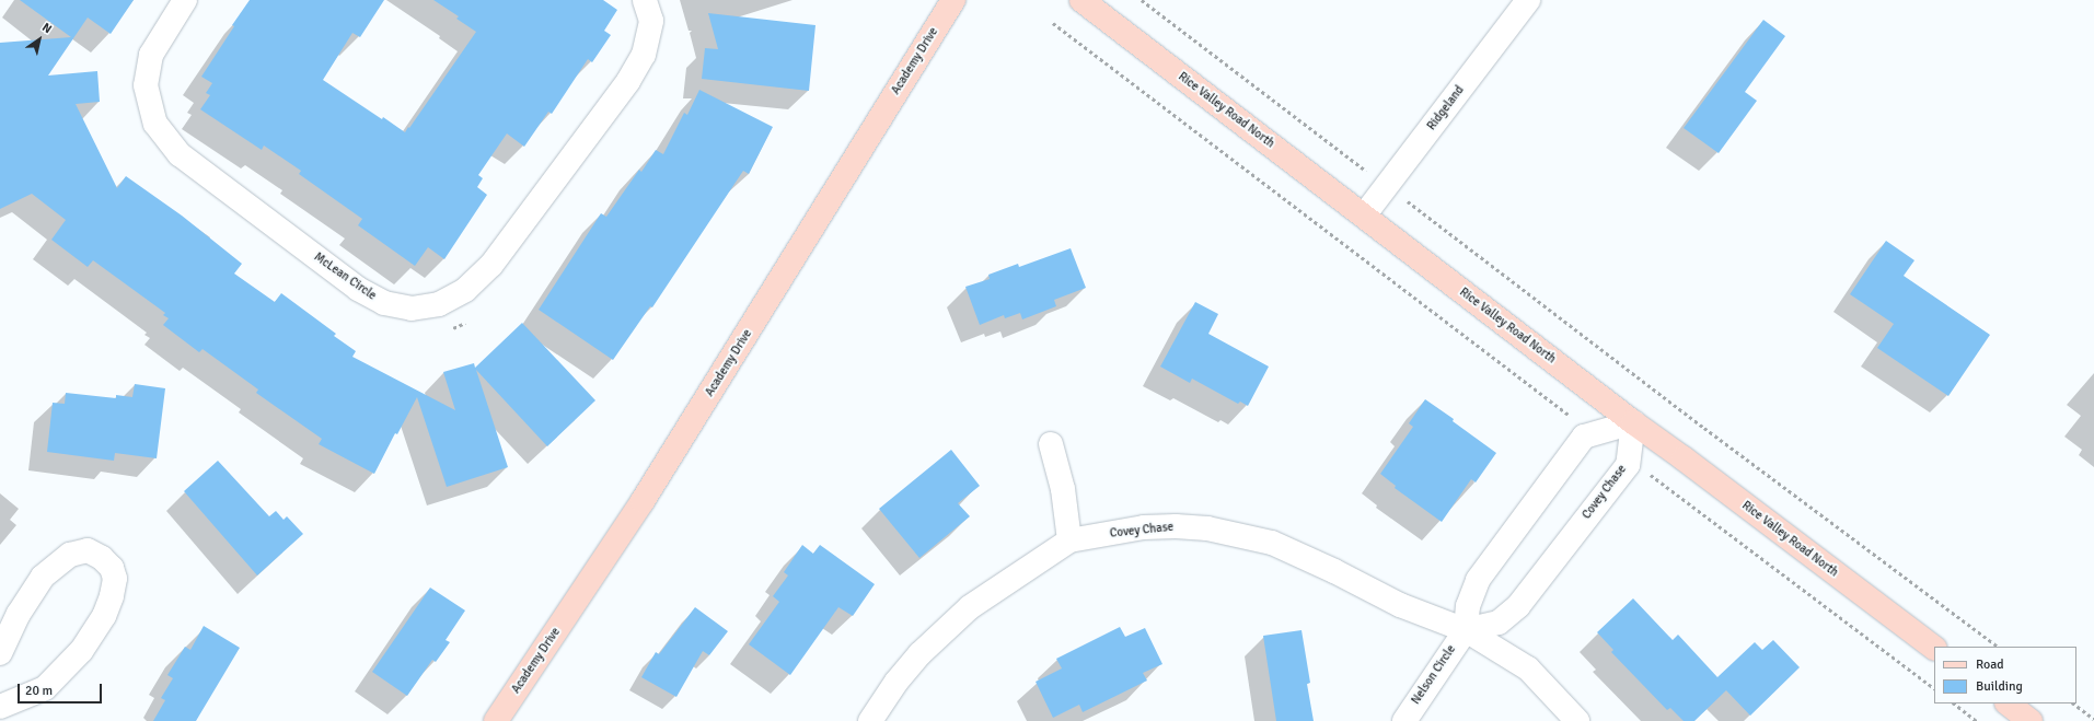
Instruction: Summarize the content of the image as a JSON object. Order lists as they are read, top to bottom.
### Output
{
  "streets": {
    "street": [
      "Academy Drive",
      "Ridgeland",
      "Rice Valley Road North",
      "McLean Circle",
      "Covey Chase",
      "Nelson Circle"
    ]
  },
  "crossings": [
    ["Ridgeland", "Rice Valley Road North"],
    ["Rice Valley Road North", "Covey Chase"],
    ["Covey Chase", "Nelson Circle"]
  ],
  "legend": ["Road", "Building"],
  "scale_bar": "20 m",
  "north": "top right"
}
